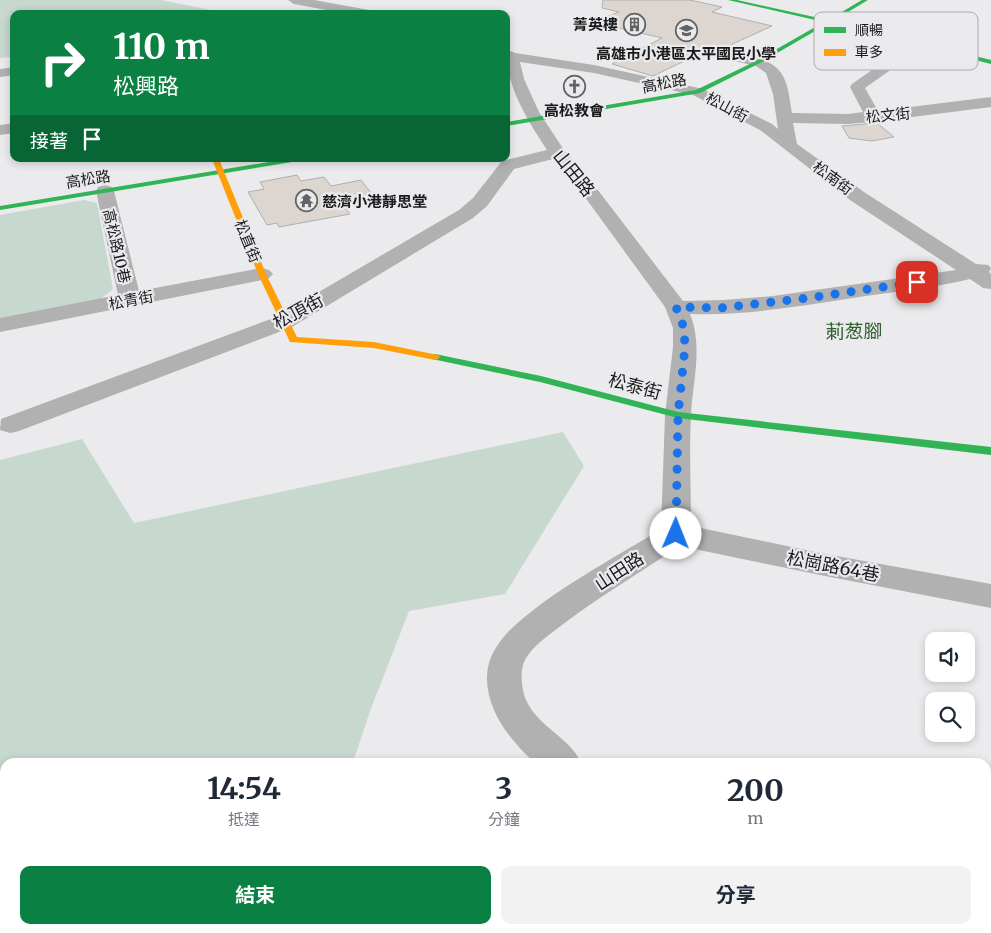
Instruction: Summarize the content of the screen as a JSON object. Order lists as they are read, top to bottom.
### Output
{
  "streets": {
    "street": [
      "高松路",
      "松山街",
      "松文街",
      "山田路",
      "松南街",
      "松直街",
      "高松路10巷",
      "松青街",
      "松頂街",
      "松泰街",
      "松崗路64巷"
    ]
  },
  "crossings": [
    ["高松路", "松山街"],
    ["高松路", "山田路"],
    ["高松路", "松直街"],
    ["高松路", "高松路10巷"],
    ["松山街", "松南街"],
    ["山田路", "松頂街"],
    ["山田路", "松泰街"],
    ["山田路", "松崗路64巷"],
    ["松直街", "松青街"],
    ["松直街", "松頂街"],
    ["松直街", "松泰街"],
    ["高松路10巷", "松青街"],
    ["松頂街", "松泰街"]
  ],
  "districts": ["莿葱腳"],
  "places": {
    "building": ["菁英樓"],
    "school or university": ["高雄市小港區太平國民小學"],
    "church": ["高松教會"],
    "temple": ["慈濟小港靜思堂"]
  },
  "legend": ["順暢", "車多"],
  "page": {
    "turn": ["110 m", "松興路"],
    "then": "接著",
    "eta": [
      "14:54",
      "抵達",
      "3",
      "分鐘",
      "200",
      "m"
    ],
    "buttons": ["結束", "分享"]
  }
}
